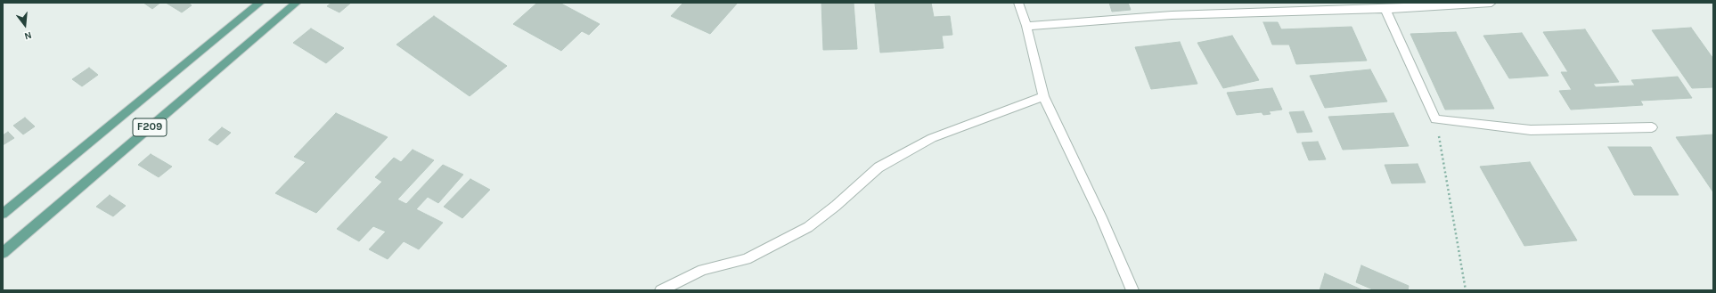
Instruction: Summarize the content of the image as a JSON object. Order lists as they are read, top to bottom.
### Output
{
  "streets": {
    "main road": ["F209"]
  },
  "north": "bottom"
}
